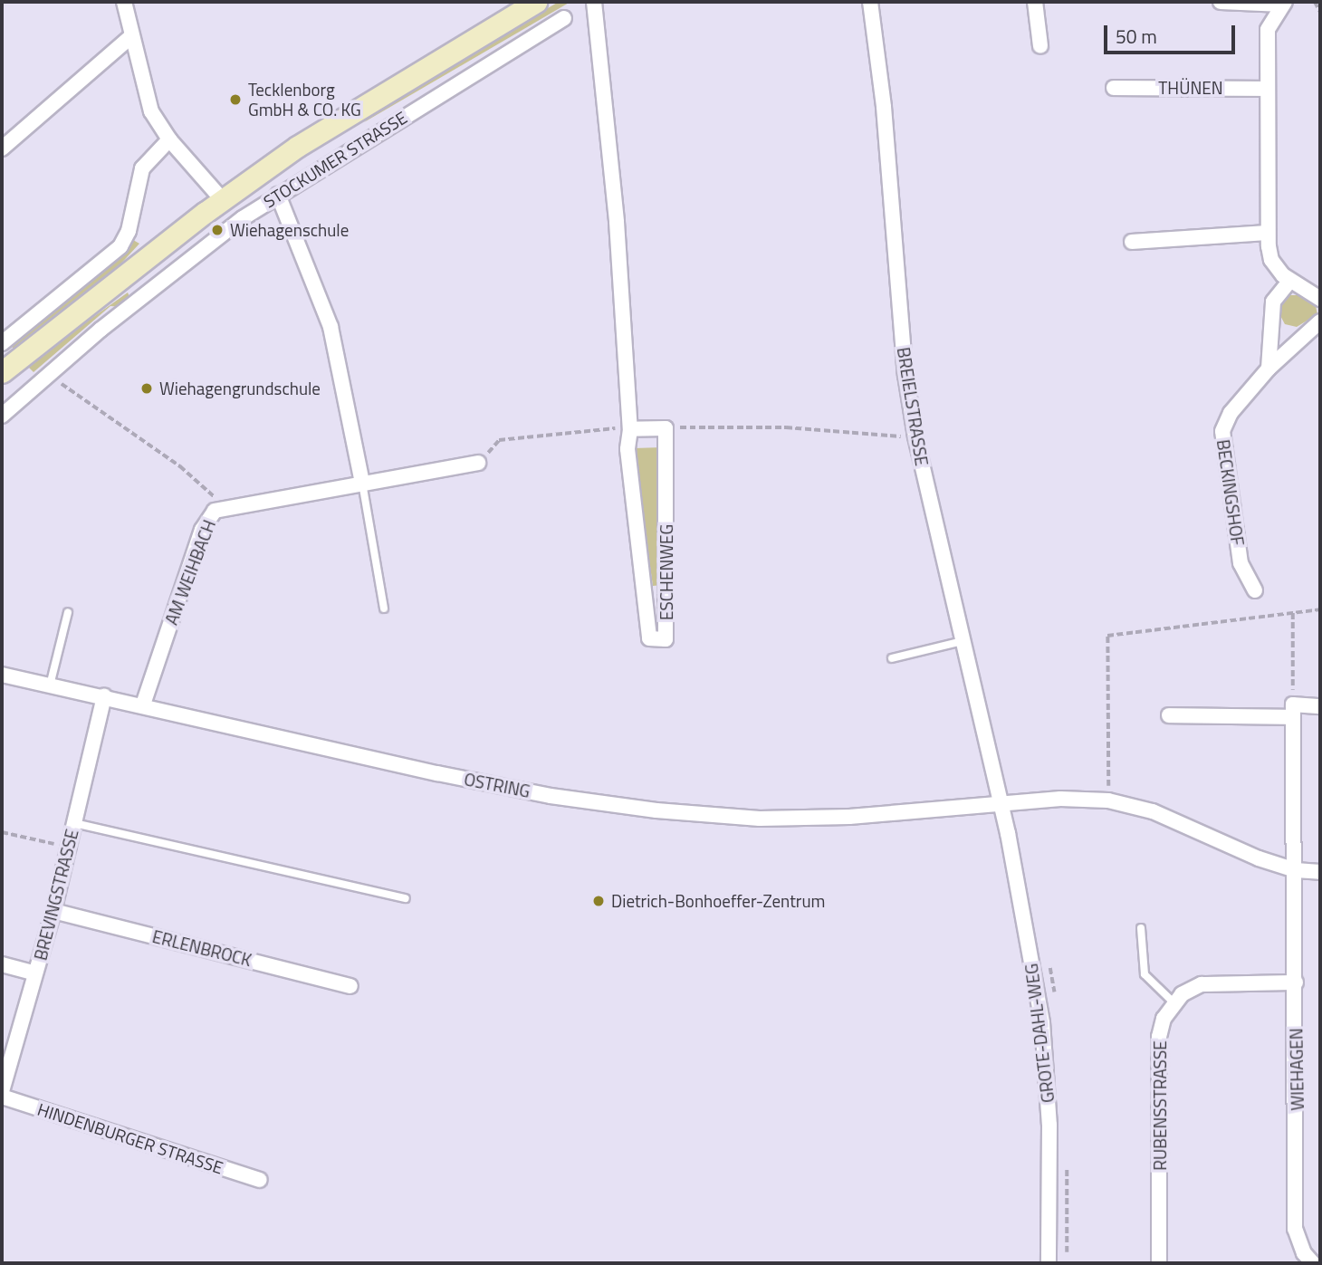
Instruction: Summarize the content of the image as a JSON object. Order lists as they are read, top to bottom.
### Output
{
  "streets": {
    "main road": ["STOCKUMER STRASSE"],
    "street": [
      "THÜNEN",
      "BREIELSTRASSE",
      "BECKINGSHOF",
      "AM WEIHBACH",
      "ESCHENWEG",
      "OSTRING",
      "BREVINGSTRASSE",
      "ERLENBROCK",
      "GROTE-DAHL-WEG",
      "WIEHAGEN",
      "RUBENSSTRASSE",
      "HINDENBURGER STRASSE"
    ]
  },
  "crossings": [
    ["BREIELSTRASSE", "OSTRING"],
    ["BREIELSTRASSE", "GROTE-DAHL-WEG"],
    ["AM WEIHBACH", "OSTRING"],
    ["OSTRING", "BREVINGSTRASSE"],
    ["OSTRING", "GROTE-DAHL-WEG"],
    ["BREVINGSTRASSE", "ERLENBROCK"]
  ],
  "places": [
    "Tecklenborg GmbH & CO. KG",
    "Wiehagenschule",
    "Wiehagengrundschule",
    "Dietrich-Bonhoeffer-Zentrum"
  ],
  "scale_bar": "50 m"
}
